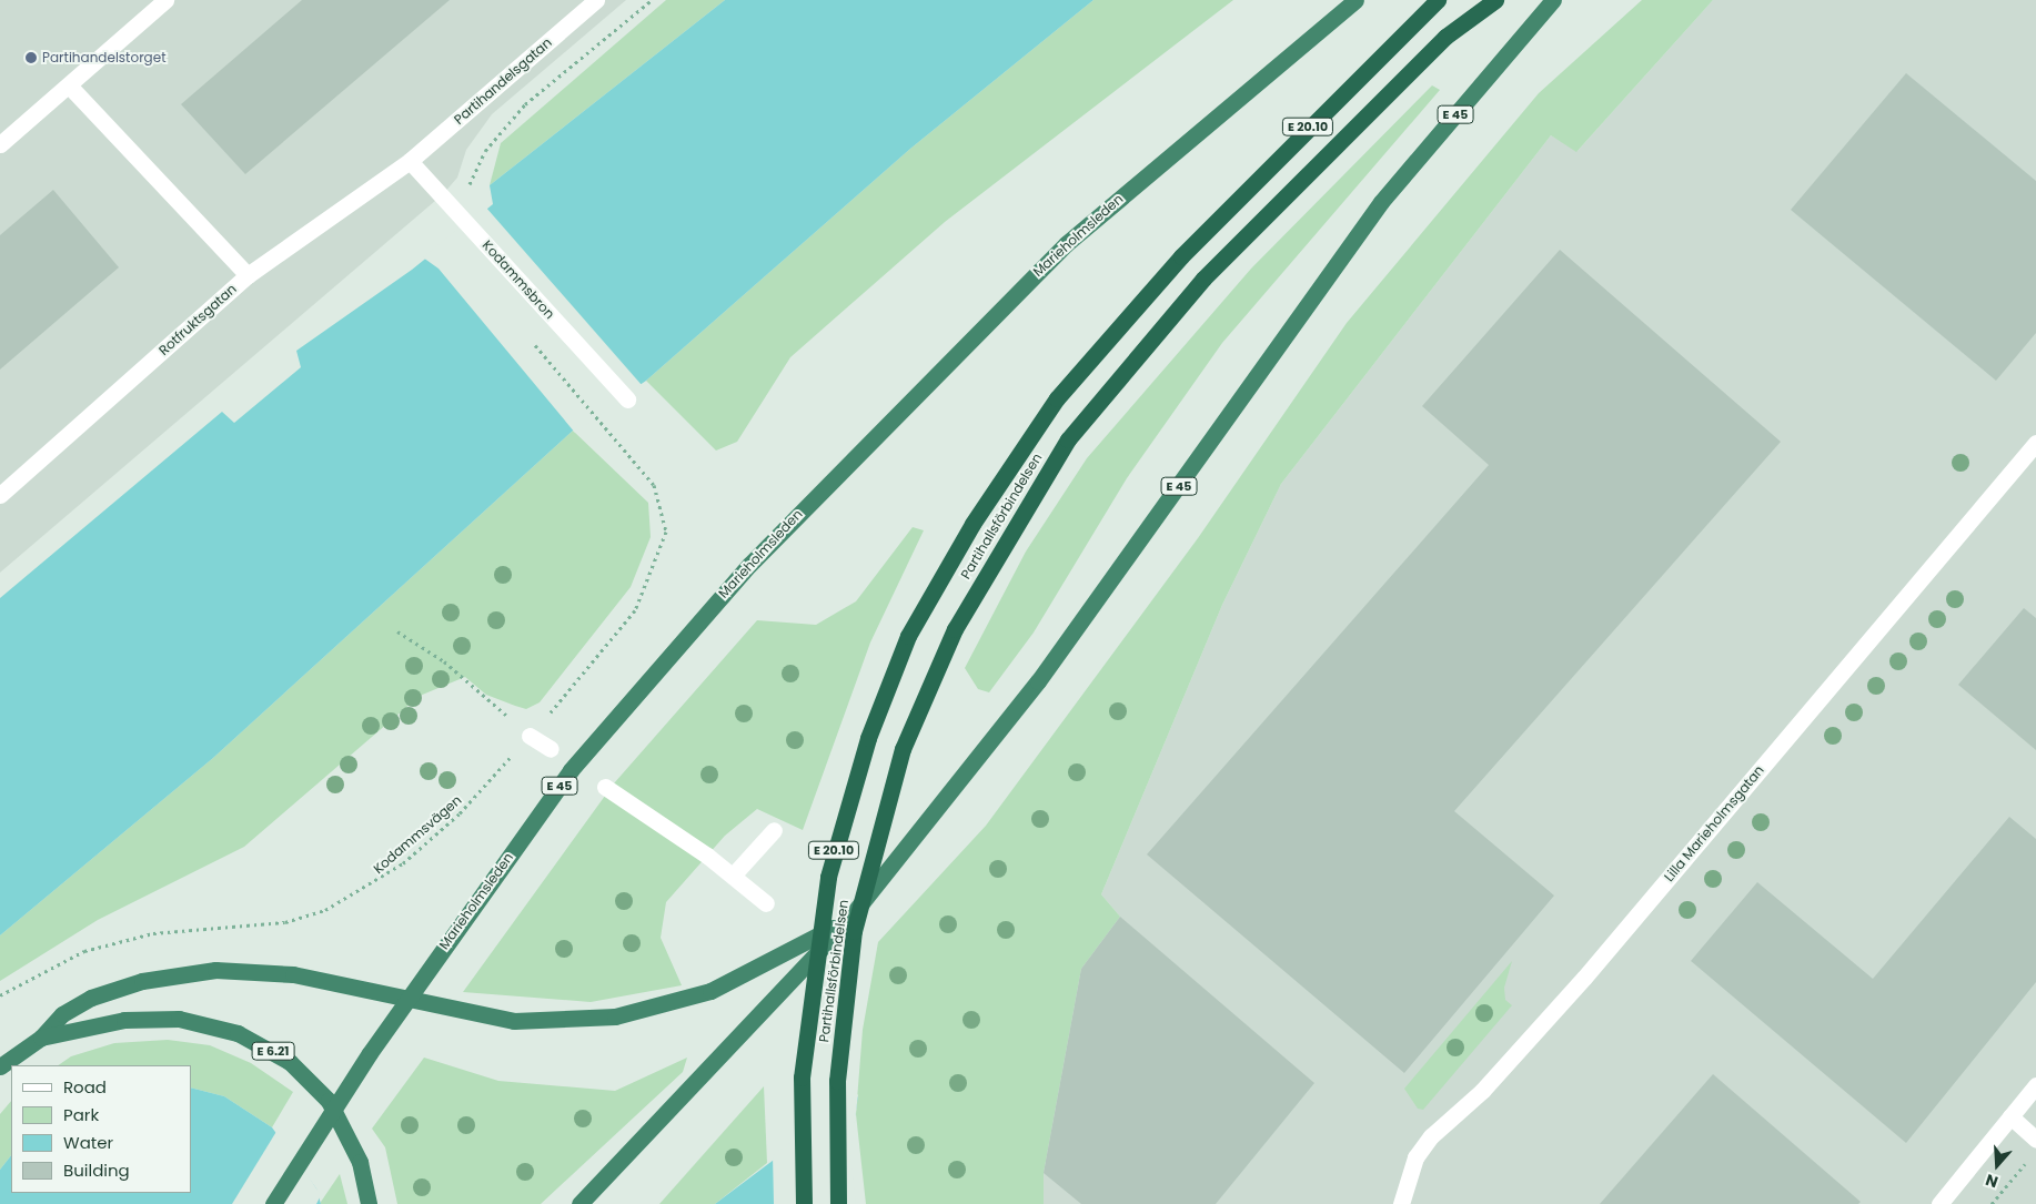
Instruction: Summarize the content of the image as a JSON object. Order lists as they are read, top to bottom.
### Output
{
  "streets": {
    "highway": [
      "E 45",
      "E 20.10",
      "Marieholmsleden",
      "Partihallsförbindelsen",
      "E 6.21"
    ],
    "street": [
      "Partihandelsgatan",
      "Kodammsbron",
      "Rotfruktsgatan",
      "Lilla Marieholmsgatan"
    ],
    "path": ["Kodammsvägen"]
  },
  "crossings": [
    ["Partihandelsgatan", "Kodammsbron"],
    ["Partihandelsgatan", "Rotfruktsgatan"],
    ["Kodammsbron", "Rotfruktsgatan"]
  ],
  "places": ["Partihandelstorget"],
  "legend": [
    "Road",
    "Park",
    "Water",
    "Building"
  ],
  "north": "bottom"
}
